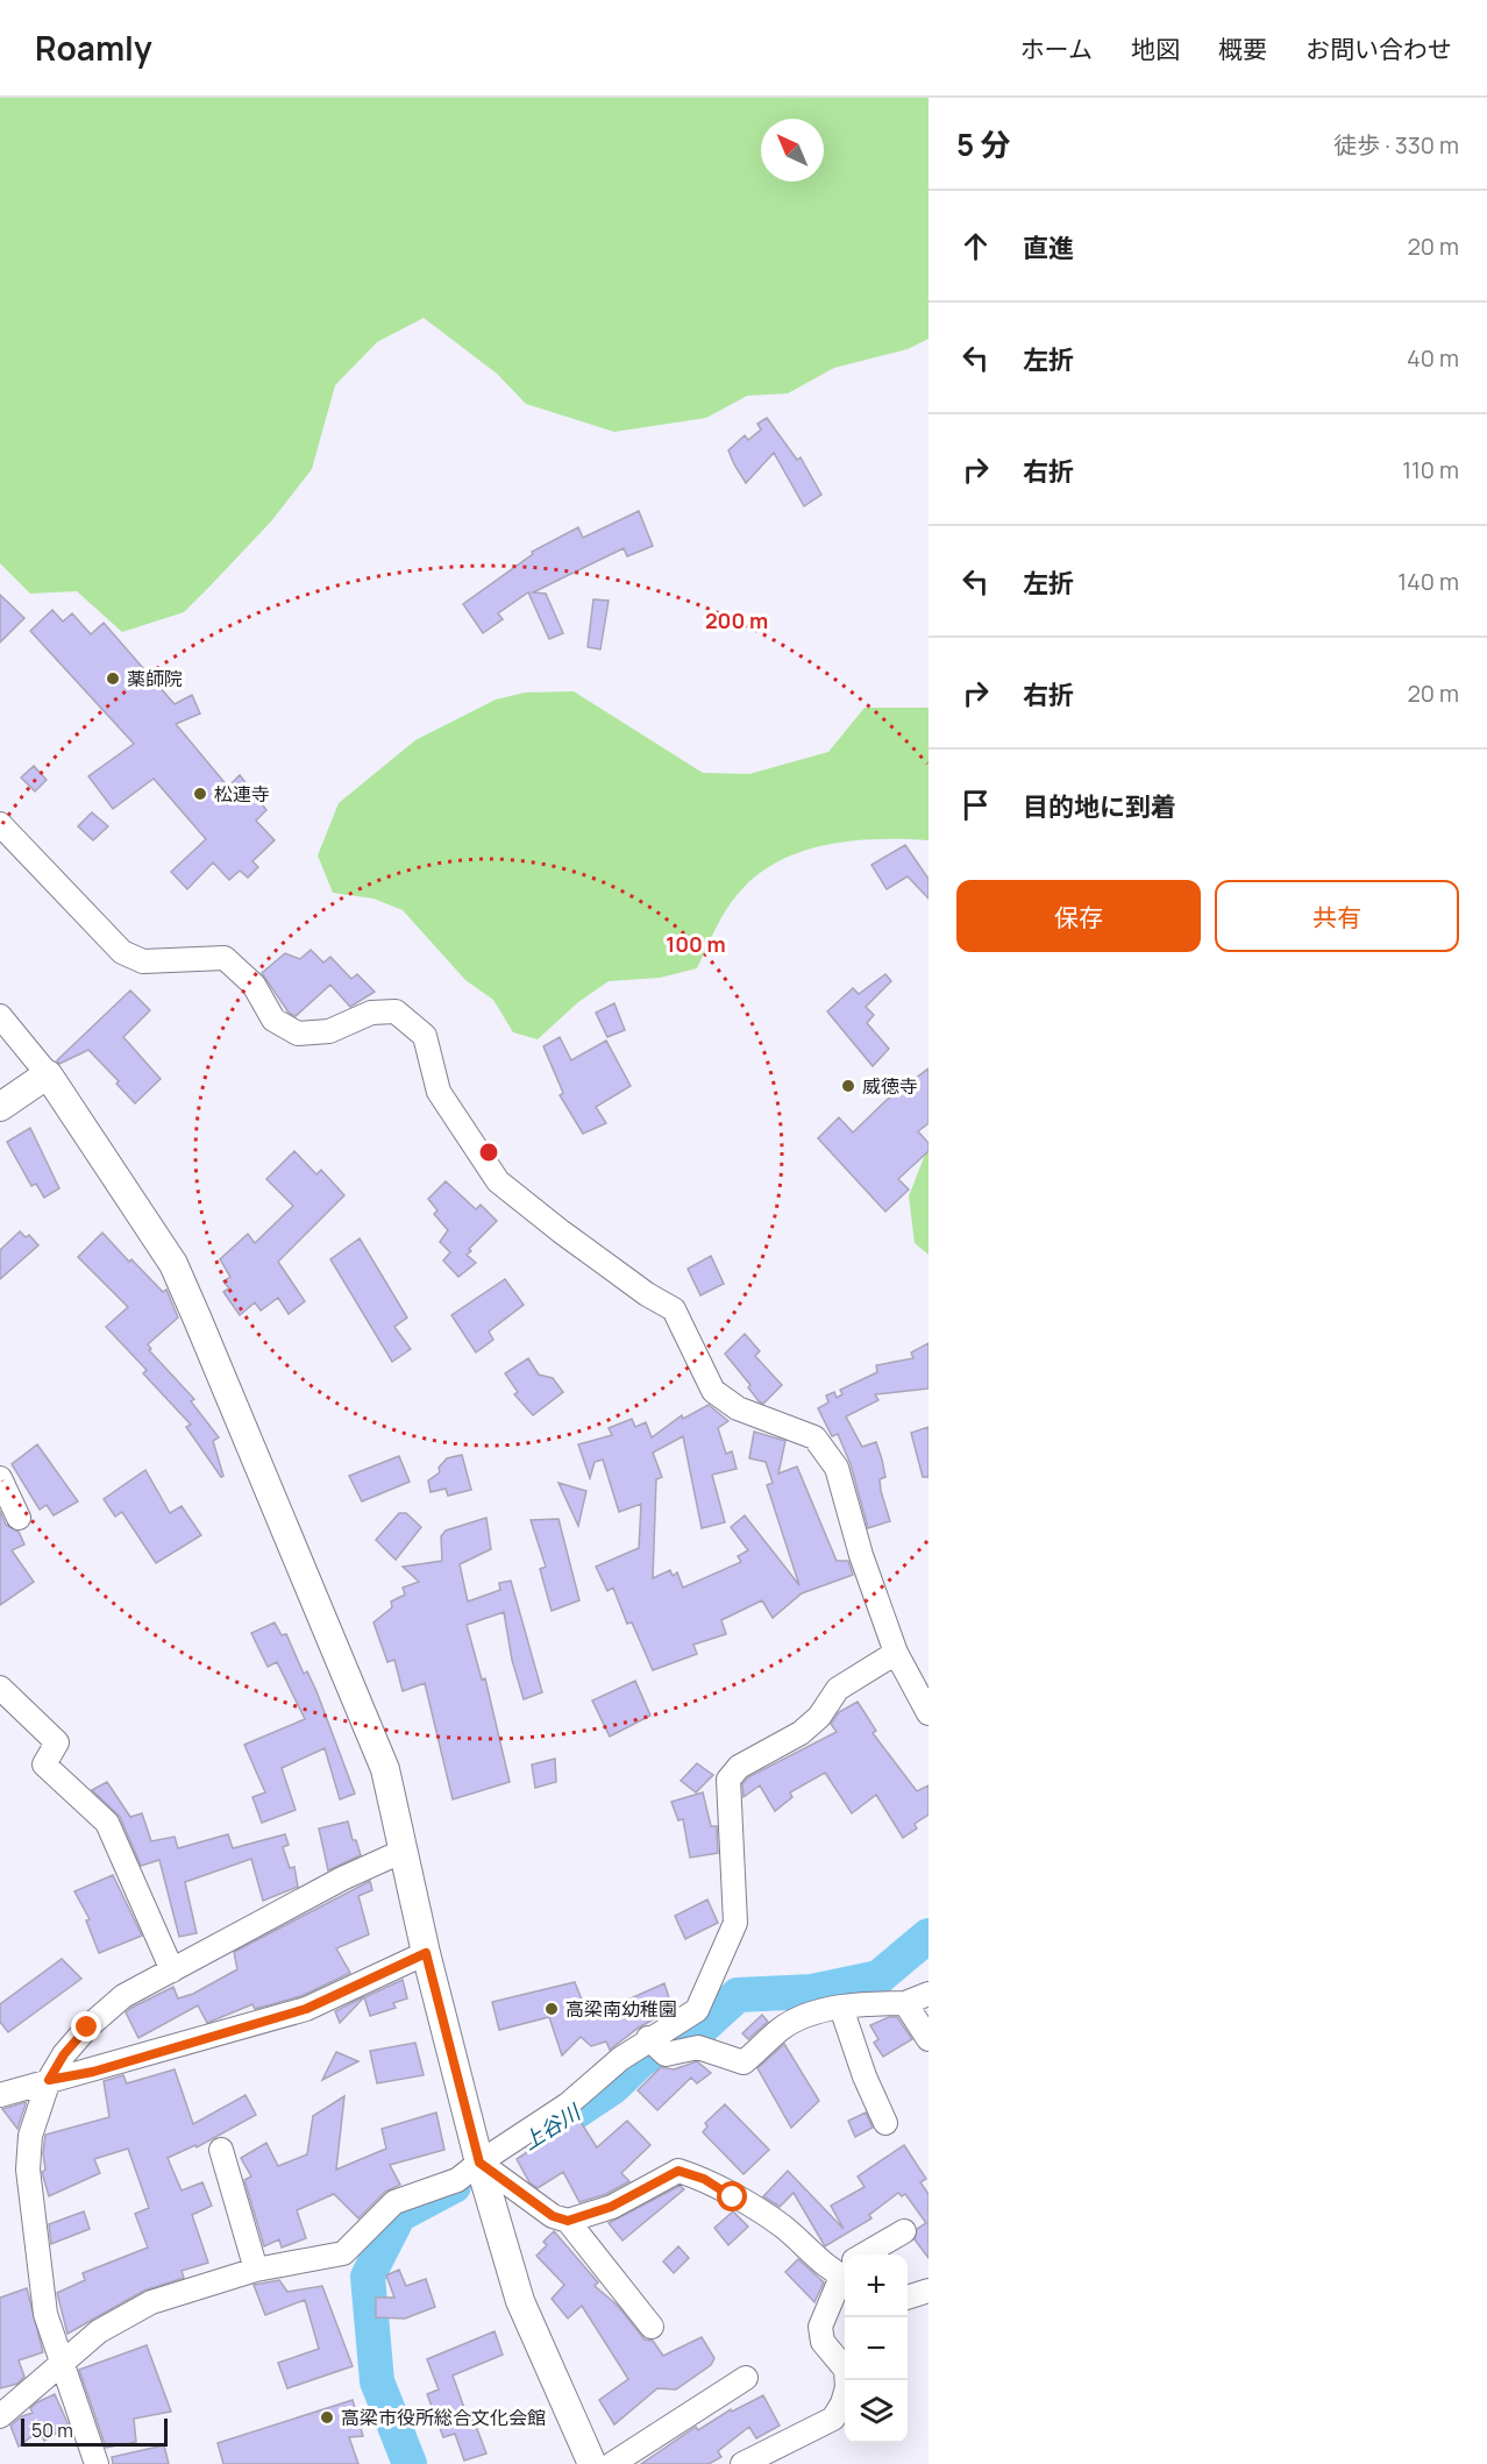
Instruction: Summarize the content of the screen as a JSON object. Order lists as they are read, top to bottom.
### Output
{
  "water": ["上谷川"],
  "places": [
    "薬師院",
    "松連寺",
    "威徳寺",
    "高梁南幼稚園",
    "高梁市役所総合文化会館"
  ],
  "scale_bar": "50 m",
  "north": "top left",
  "page": {
    "header": "Roamly",
    "nav": [
      "ホーム",
      "地図",
      "概要",
      "お問い合わせ"
    ],
    "heading": ["5 分", "徒歩 · 330 m"],
    "list": [
      ["直進", "20 m"],
      ["左折", "40 m"],
      ["右折", "110 m"],
      ["左折", "140 m"],
      ["右折", "20 m"],
      "目的地に到着"
    ],
    "buttons": ["保存", "共有"],
    "map_buttons": ["+", "−"],
    "scale": "50 m"
  },
  "rings": ["200 m", "100 m"]
}
